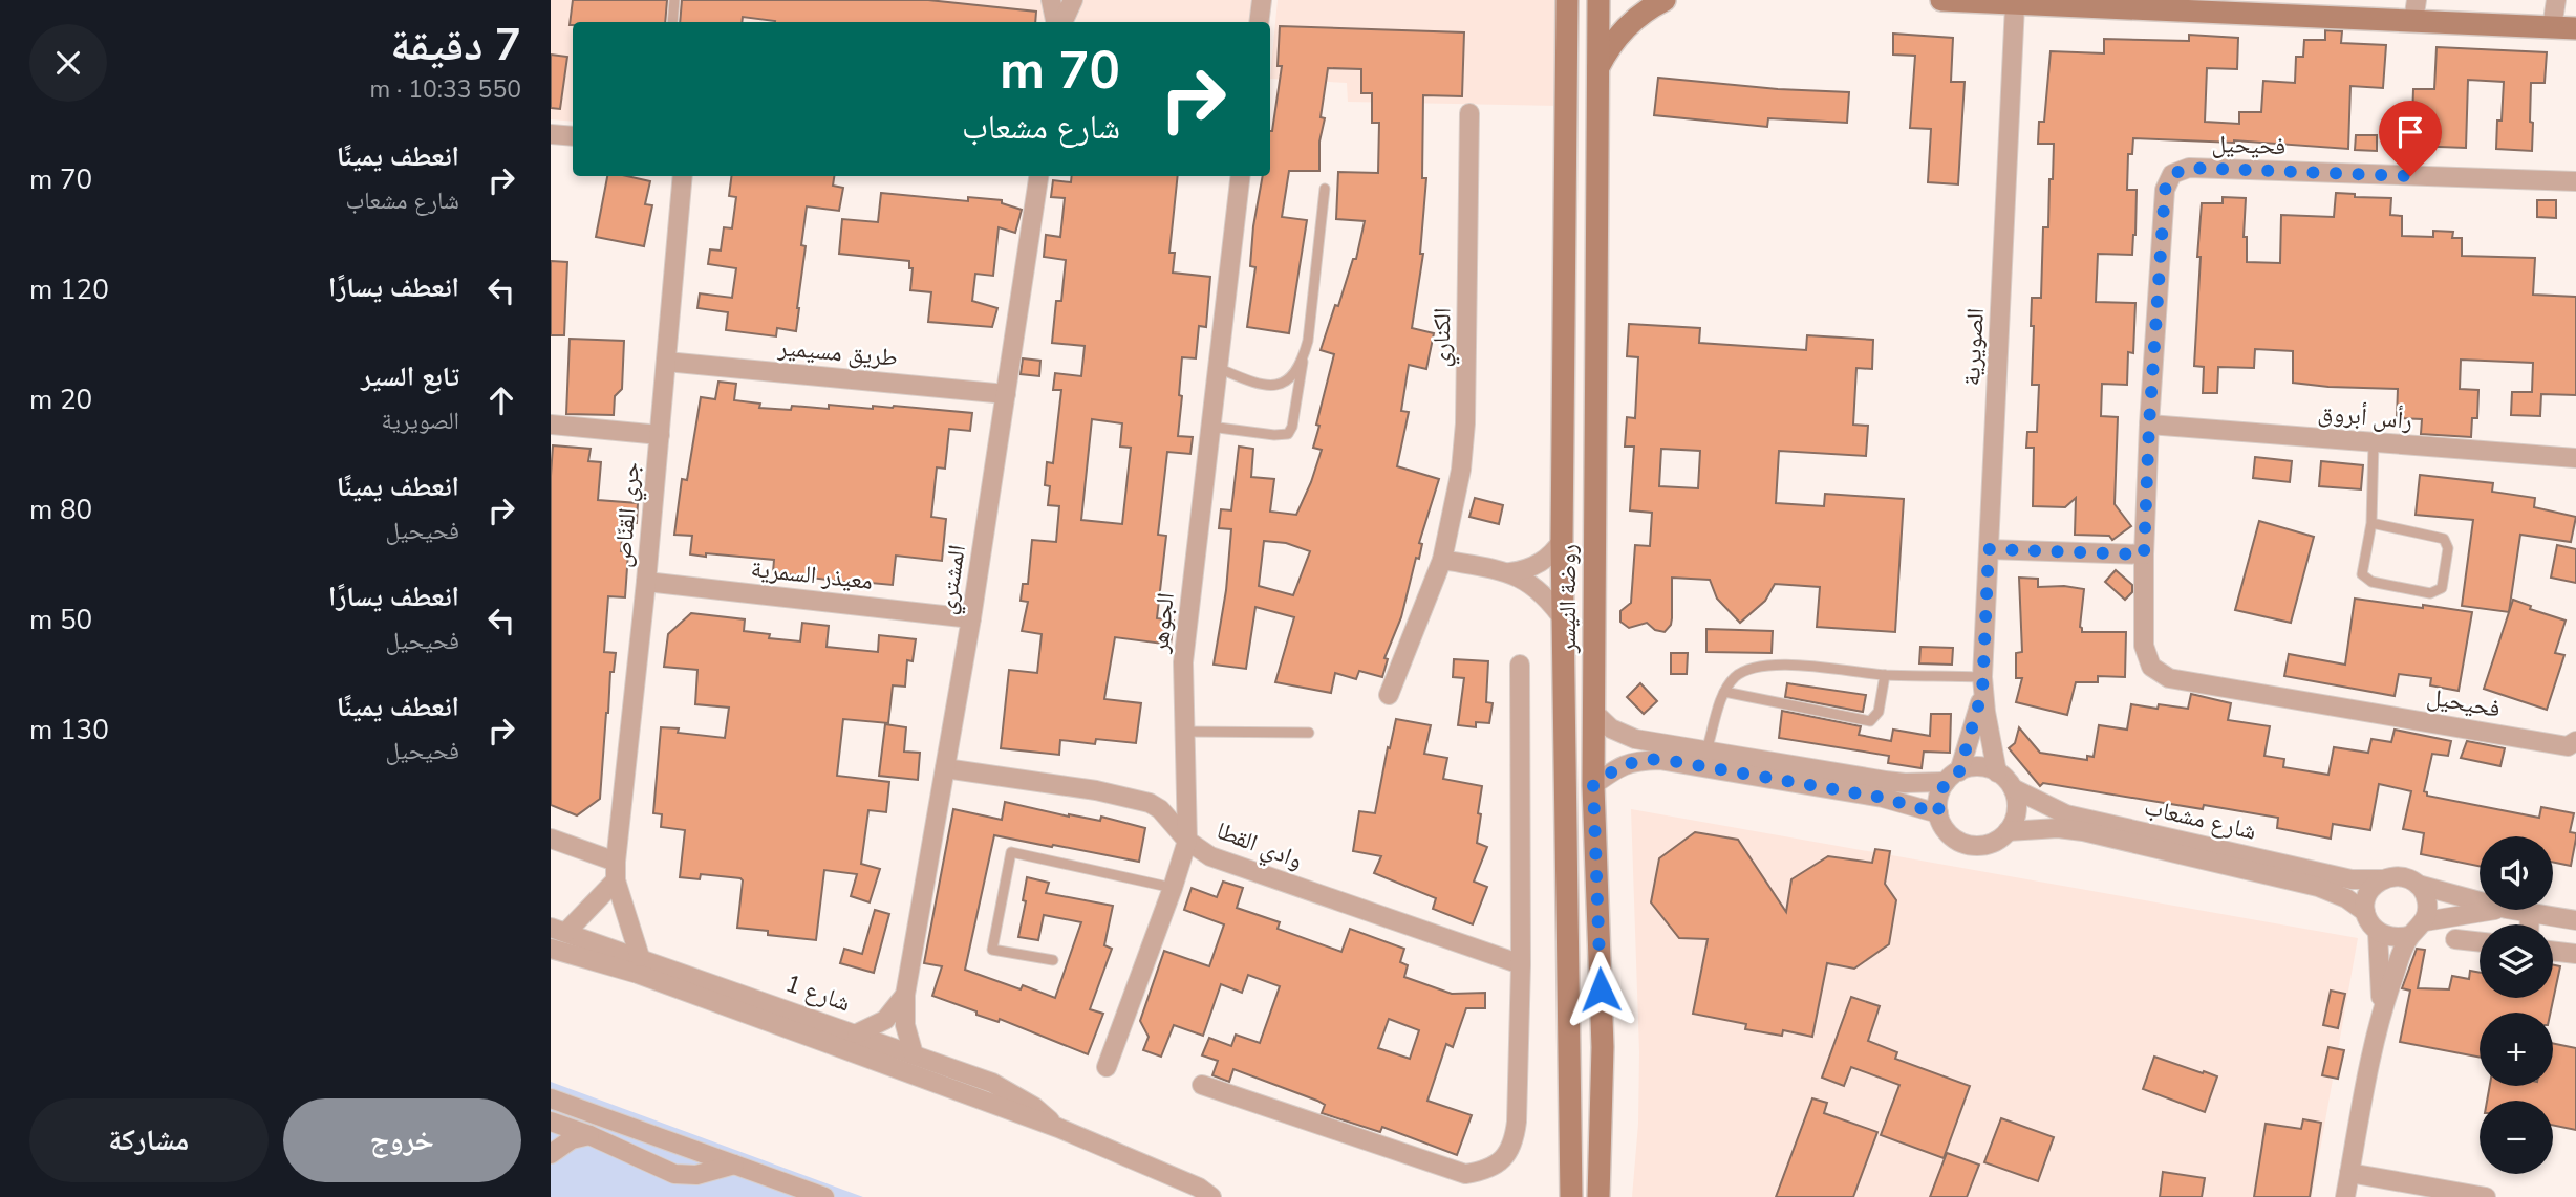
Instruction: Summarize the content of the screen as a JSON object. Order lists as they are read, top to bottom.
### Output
{
  "streets": {
    "street": [
      "فحيحيل",
      "الكناري",
      "الصويرية",
      "طريق مسيمير",
      "رأس أبروق",
      "جري القنّاص",
      "معيذر السمرية",
      "المشتري",
      "روضة النيسر",
      "الجوهر",
      "شارع مشعاب",
      "وادي القطا",
      "شارع 1"
    ]
  },
  "crossings": [
    ["فحيحيل", "رأس أبروق"],
    ["الصويرية", "شارع مشعاب"],
    ["طريق مسيمير", "جري القنّاص"],
    ["طريق مسيمير", "المشتري"],
    ["جري القنّاص", "معيذر السمرية"],
    ["جري القنّاص", "شارع 1"],
    ["معيذر السمرية", "المشتري"],
    ["المشتري", "وادي القطا"],
    ["المشتري", "شارع 1"],
    ["الجوهر", "وادي القطا"]
  ],
  "page": {
    "heading": ["7 دقيقة", "550 m · 10:33"],
    "turn": ["70 m", "شارع مشعاب"],
    "list": [
      {
        "name": "انعطف يمينًا",
        "note": "شارع مشعاب",
        "value": "70 m"
      },
      {
        "name": "انعطف يسارًا",
        "value": "120 m"
      },
      {
        "name": "تابع السير",
        "note": "الصويرية",
        "value": "20 m"
      },
      {
        "name": "انعطف يمينًا",
        "note": "فحيحيل",
        "value": "80 m"
      },
      {
        "name": "انعطف يسارًا",
        "note": "فحيحيل",
        "value": "50 m"
      },
      {
        "name": "انعطف يمينًا",
        "note": "فحيحيل",
        "value": "130 m"
      }
    ],
    "map_buttons": ["+", "−"],
    "buttons": ["خروج", "مشاركة"]
  }
}
